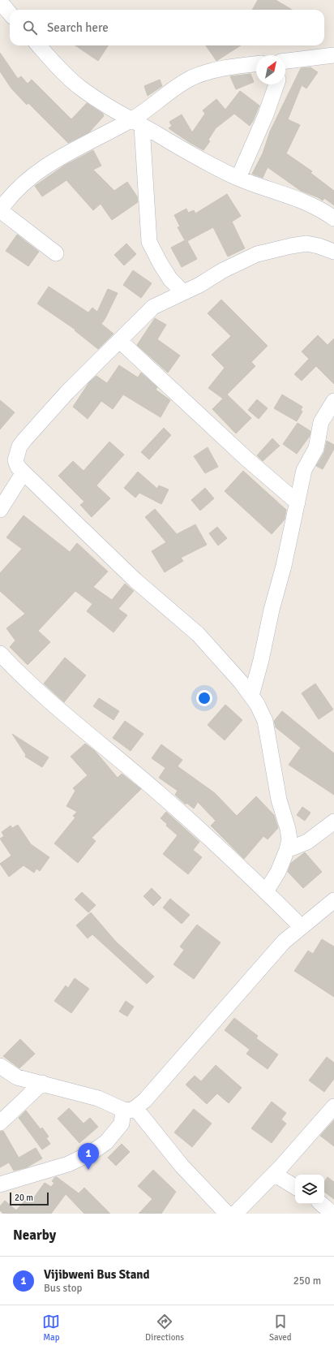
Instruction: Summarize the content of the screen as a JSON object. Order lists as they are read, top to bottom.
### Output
{
  "scale_bar": "20 m",
  "north": "top right",
  "page": {
    "search": "Search here",
    "pins": "1",
    "scale": "20 m",
    "heading": "Nearby",
    "list": [
      {
        "mark": "1",
        "name": "Vijibweni Bus Stand",
        "note": "Bus stop",
        "value": "250 m"
      }
    ],
    "nav": ["Map", "Directions", "Saved"]
  }
}
